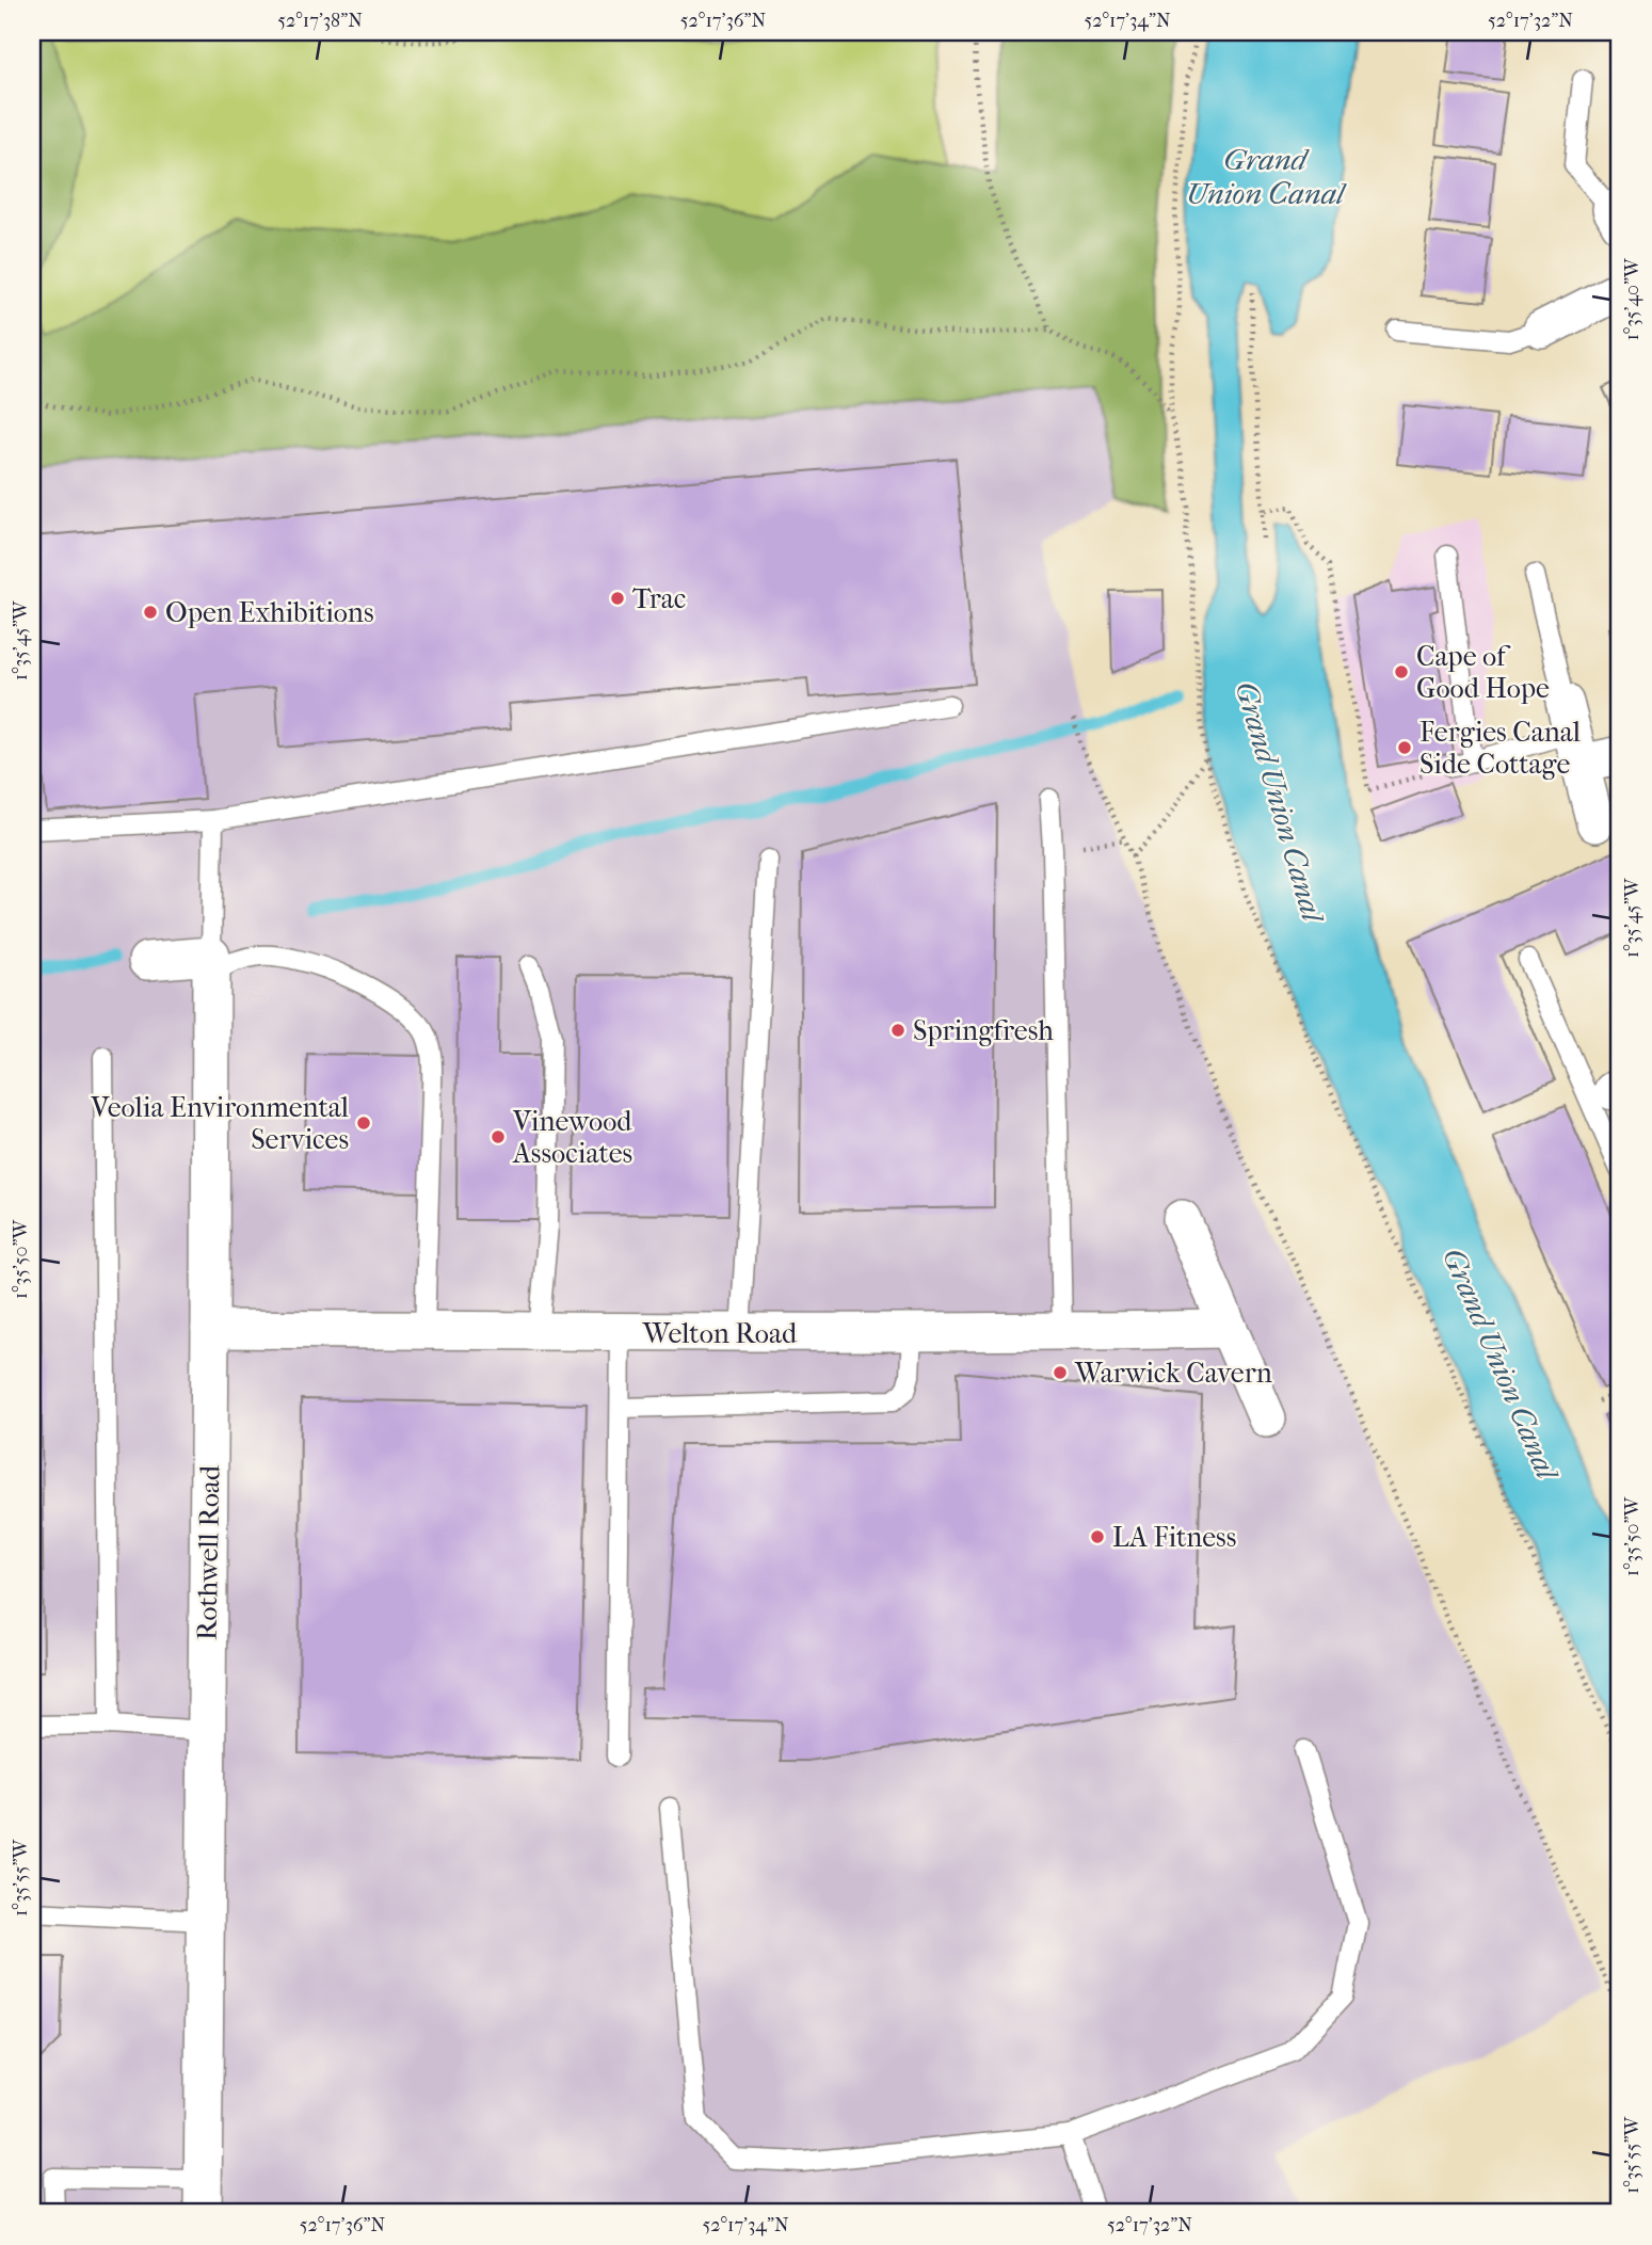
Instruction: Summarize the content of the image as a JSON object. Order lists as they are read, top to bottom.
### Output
{
  "streets": {
    "street": ["Welton Road", "Rothwell Road"]
  },
  "crossings": [
    ["Welton Road", "Rothwell Road"]
  ],
  "water": ["Grand Union Canal"],
  "places": [
    "Trac",
    "Open Exhibitions",
    "Cape of Good Hope",
    "Fergies Canal Side Cottage",
    "Springfresh",
    "Veolia Environmental Services",
    "Vinewood Associates",
    "Warwick Cavern",
    "LA Fitness"
  ],
  "coordinates": [
    "52°17'38\"N",
    "52°17'36\"N",
    "52°17'34\"N",
    "52°17'32\"N",
    "1°35'40\"W",
    "1°35'45\"W",
    "1°35'50\"W",
    "1°35'55\"W"
  ]
}
